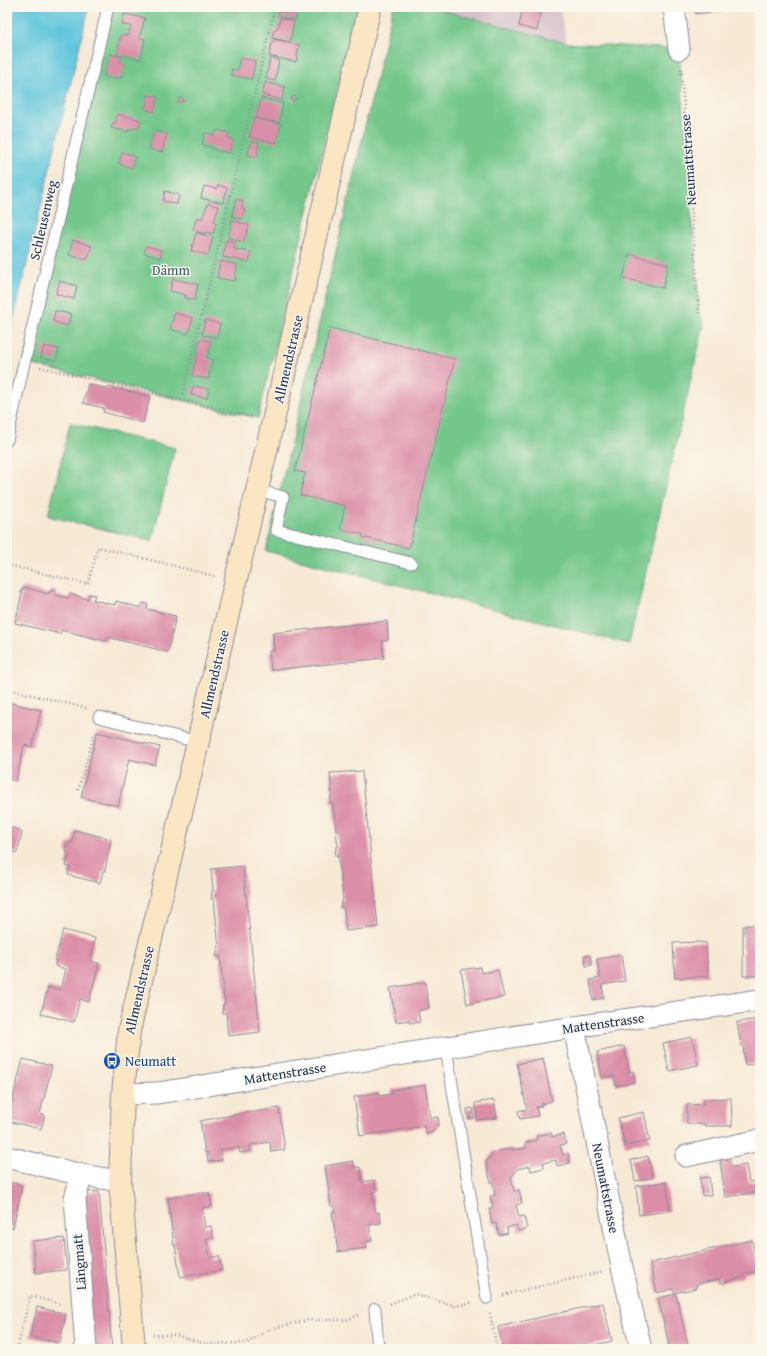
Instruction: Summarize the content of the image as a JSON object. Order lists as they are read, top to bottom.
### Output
{
  "streets": {
    "main road": ["Allmendstrasse"],
    "street": ["Neumattstrasse", "Mattenstrasse", "Längmatt"],
    "lane": ["Schleusenweg"]
  },
  "crossings": [
    ["Neumattstrasse", "Mattenstrasse"],
    ["Allmendstrasse", "Mattenstrasse"]
  ],
  "parks": ["Dämm"],
  "places": {
    "bus stop": ["Neumatt"]
  }
}
